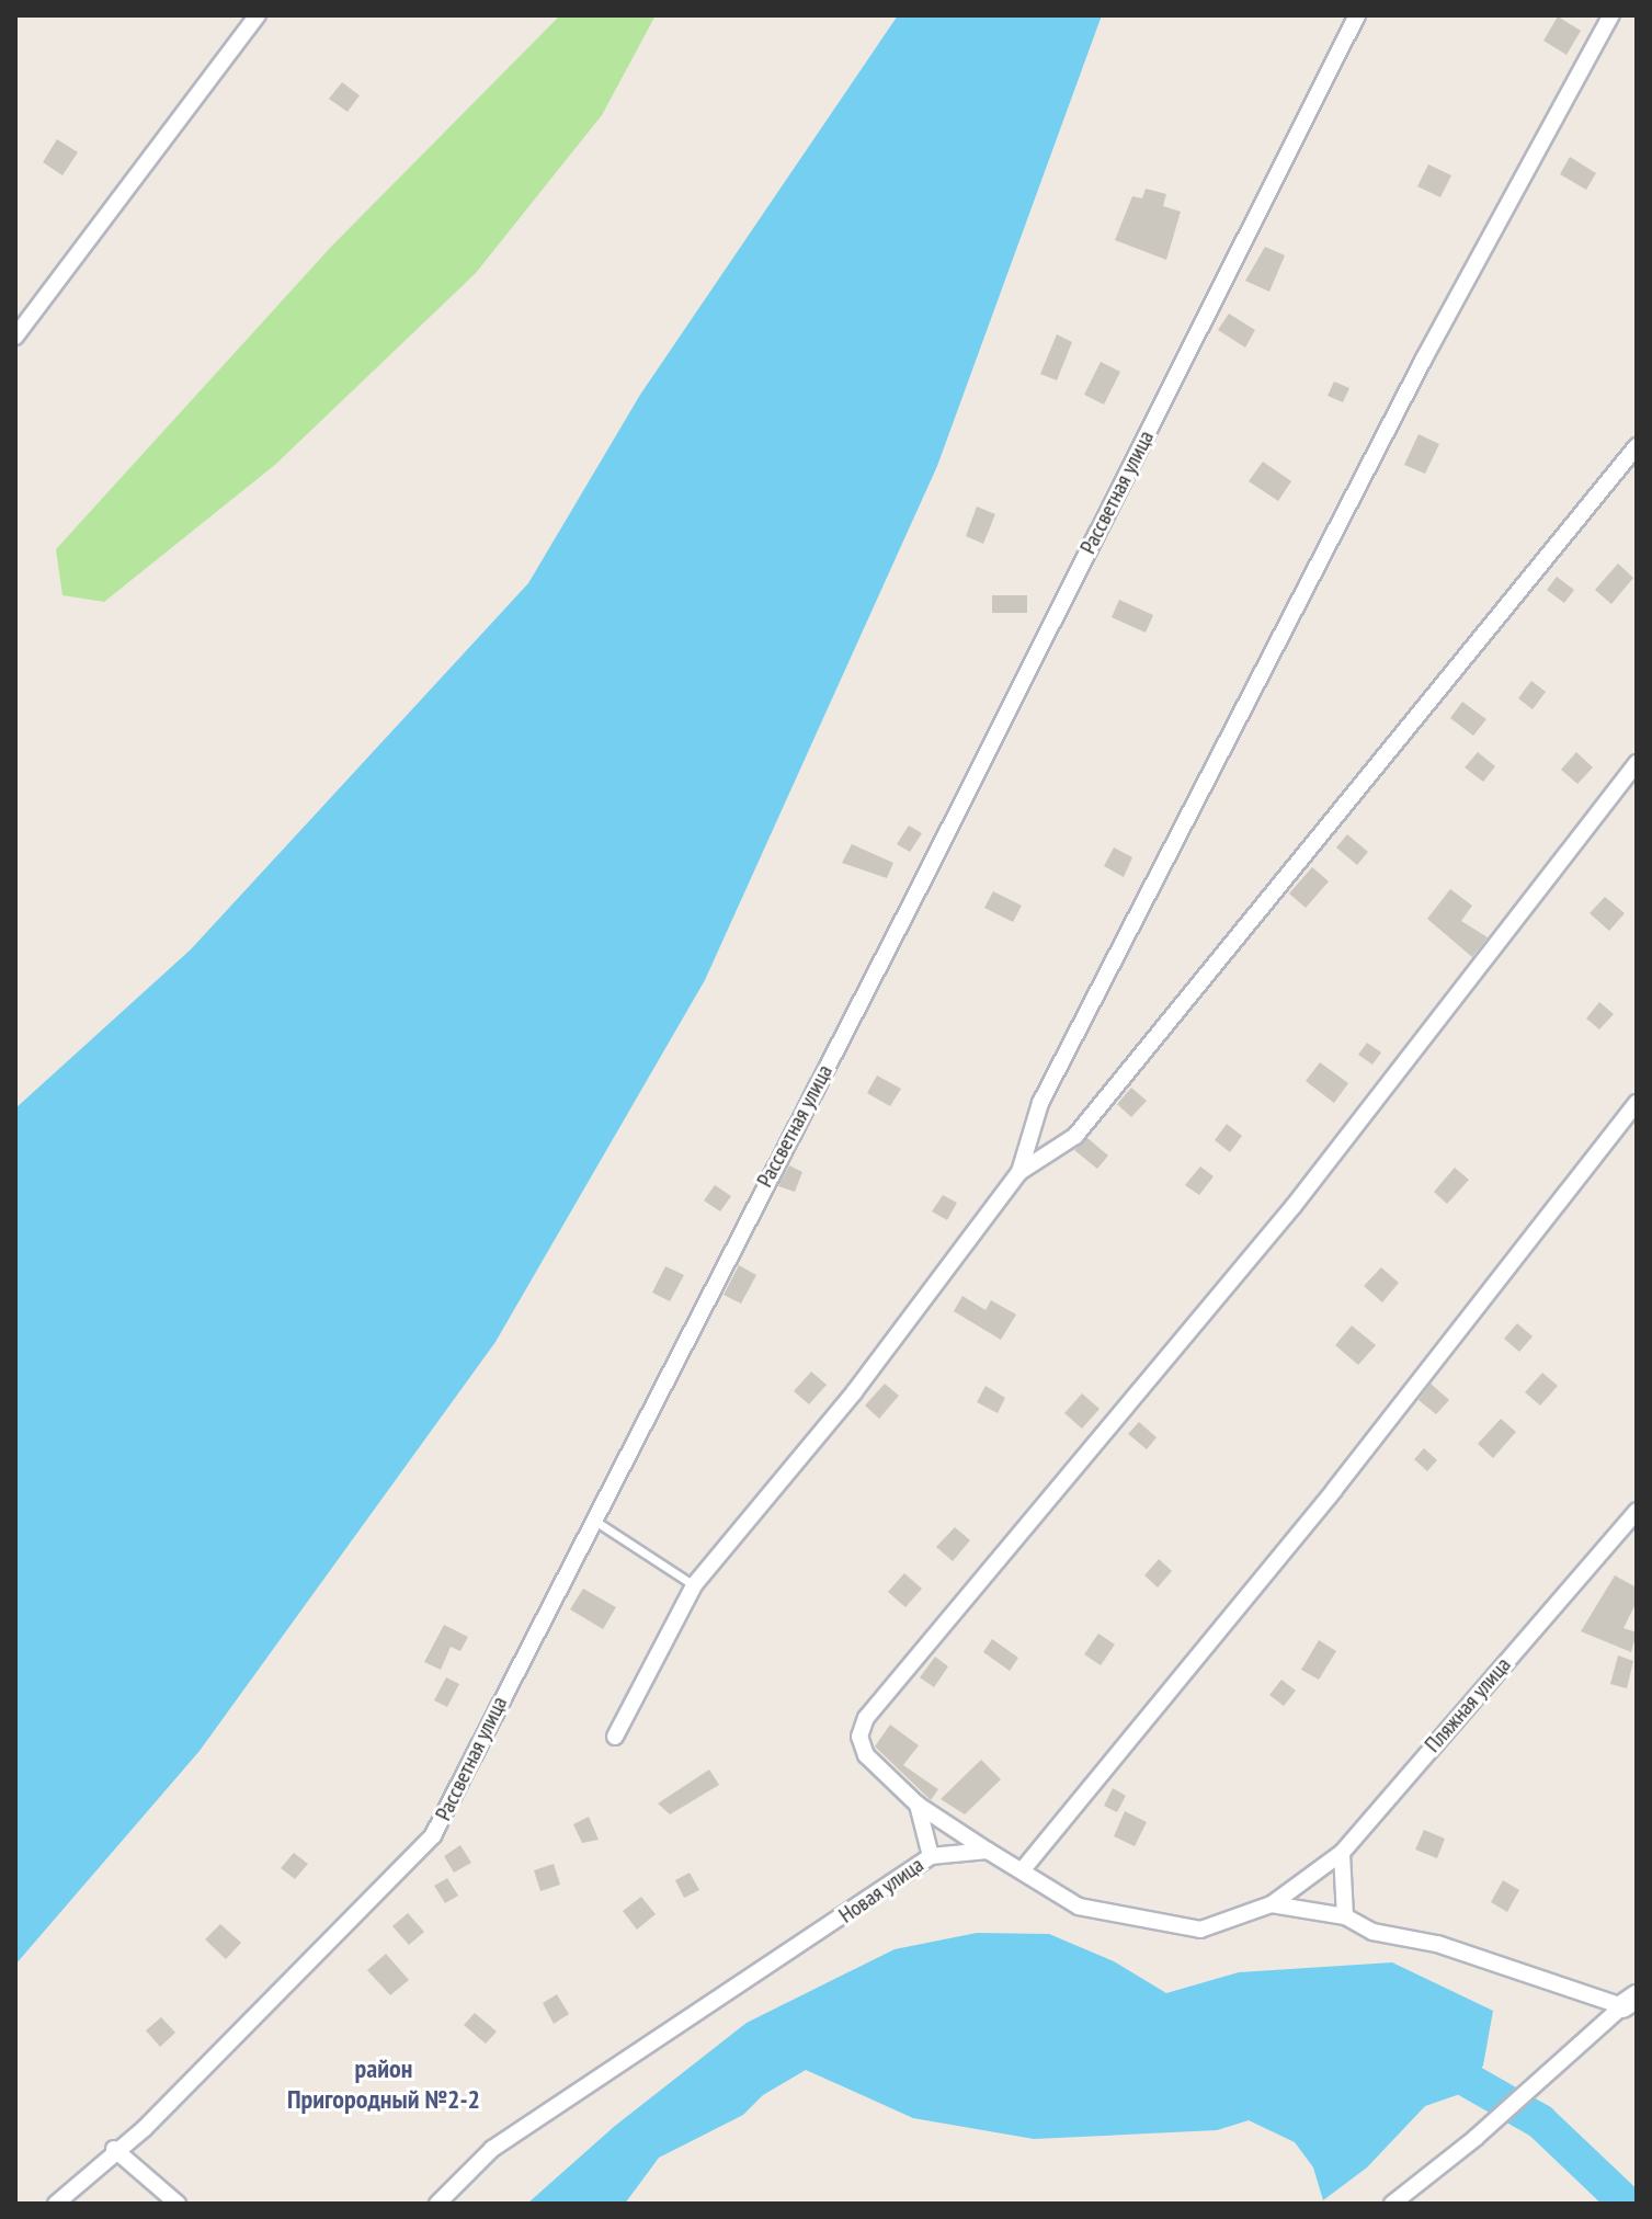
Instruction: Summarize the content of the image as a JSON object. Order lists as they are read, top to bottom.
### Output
{
  "streets": {
    "street": ["Рассветная улица", "Пляжная улица", "Новая улица"]
  },
  "districts": ["район Пригородный №2-2"]
}
